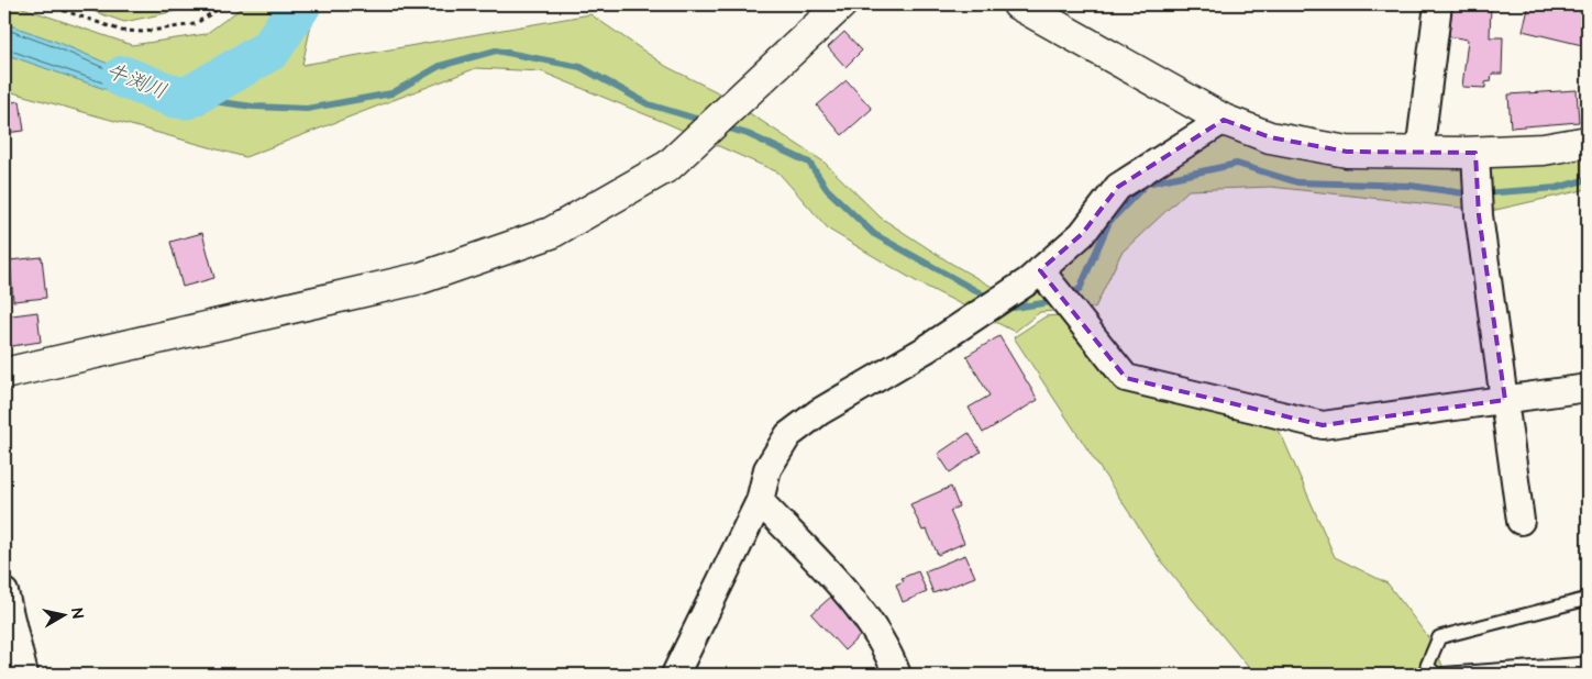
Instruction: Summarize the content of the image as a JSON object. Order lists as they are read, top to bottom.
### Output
{
  "water": ["牛渕川"],
  "north": "right"
}
